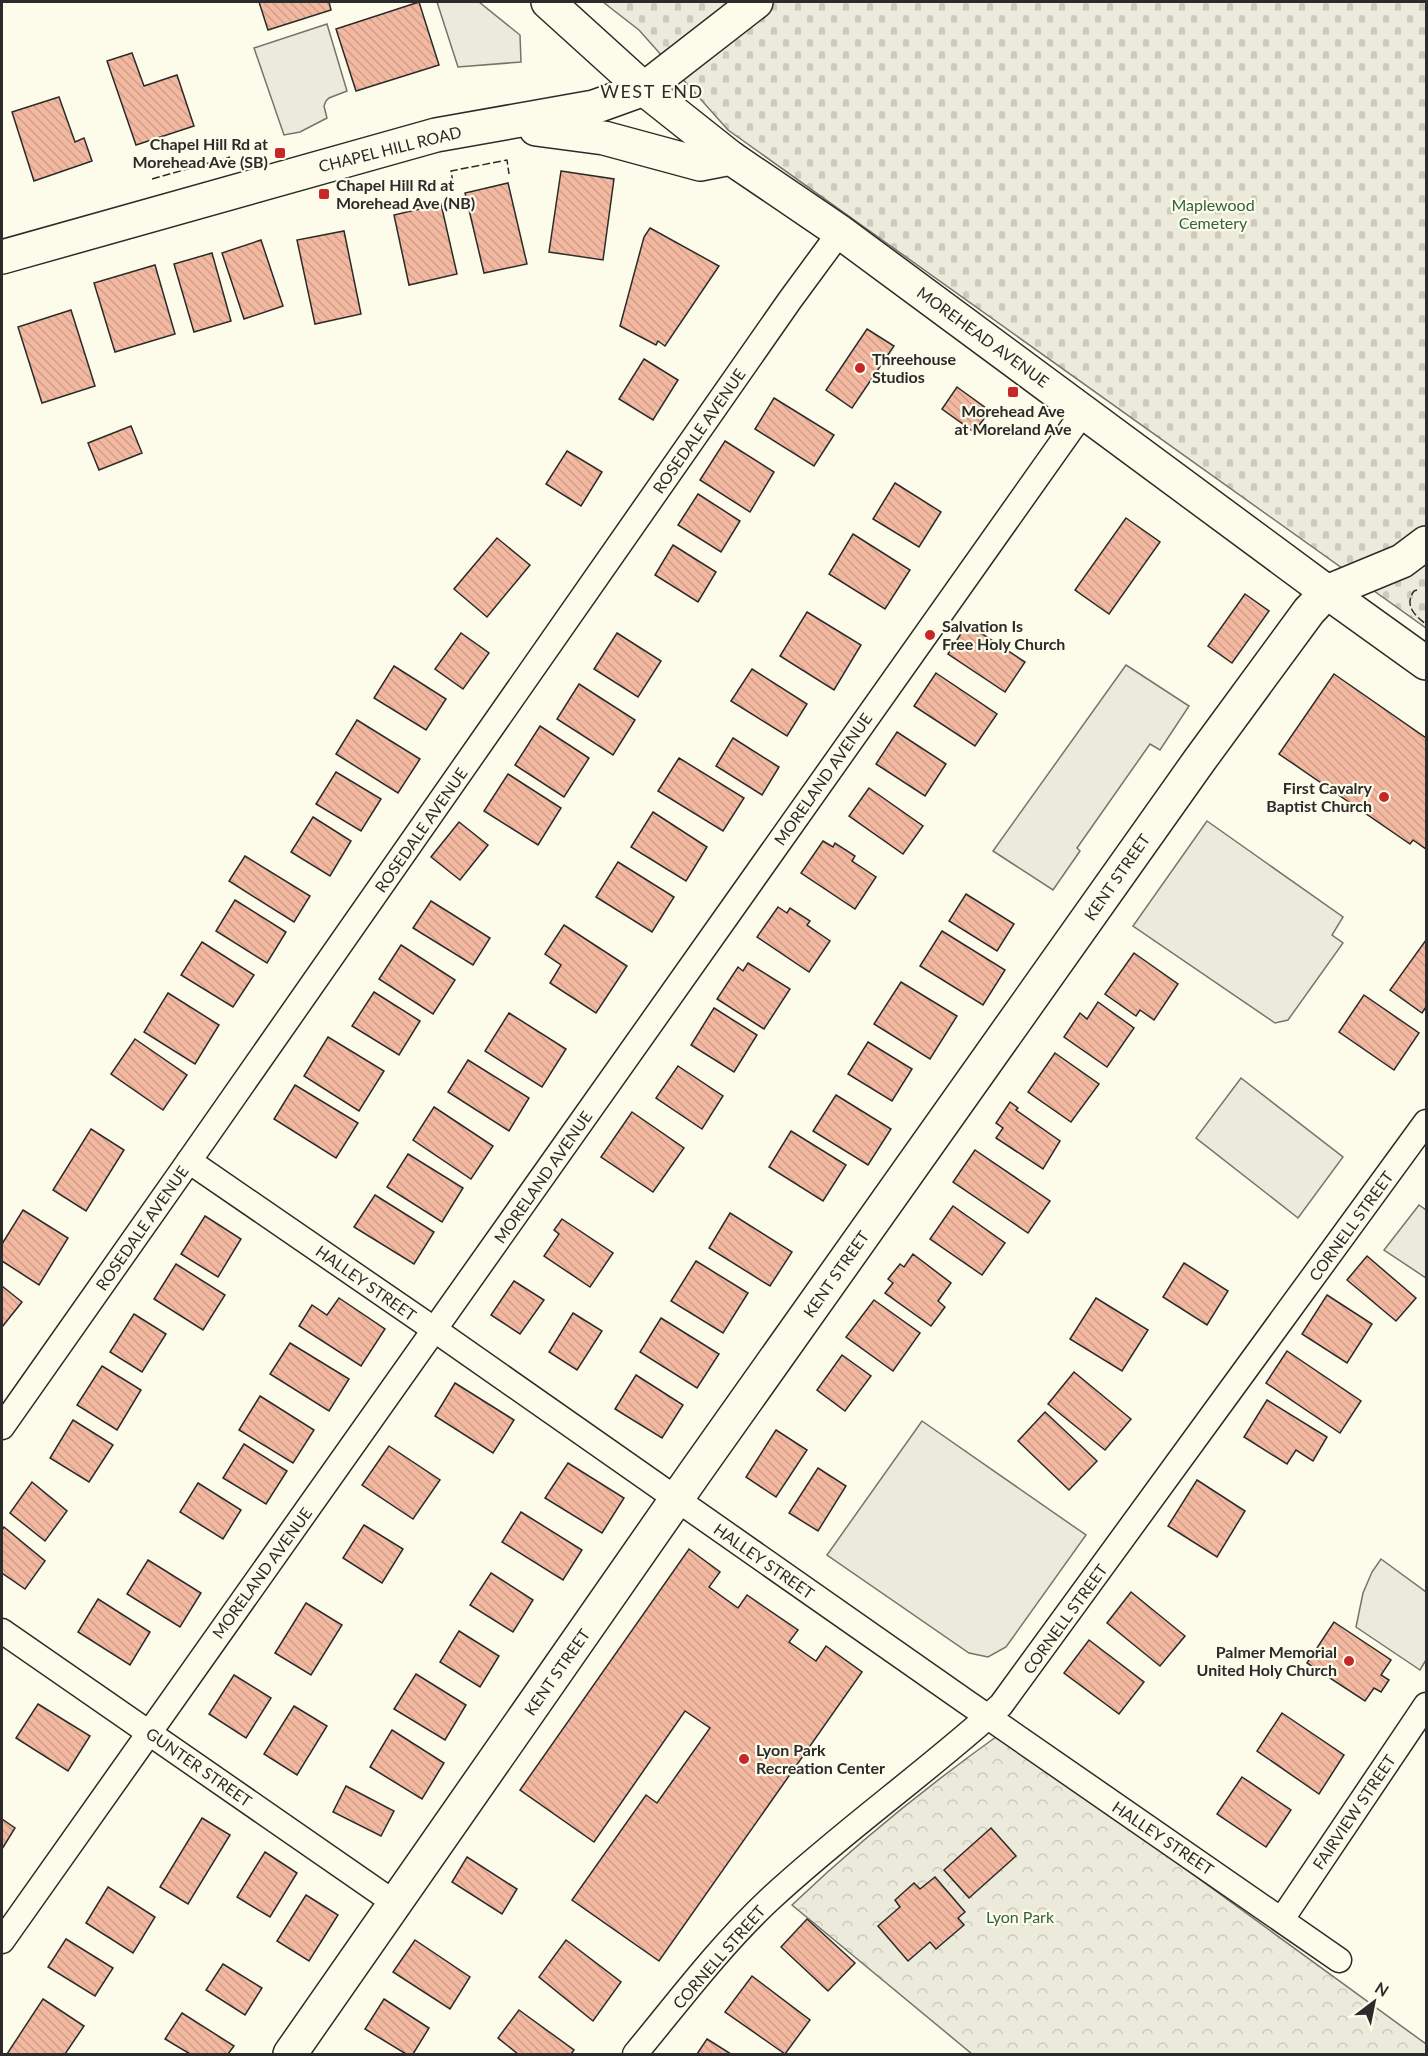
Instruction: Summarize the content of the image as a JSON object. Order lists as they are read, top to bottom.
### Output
{
  "streets": {
    "street": [
      "CHAPEL HILL ROAD",
      "MOREHEAD AVENUE",
      "ROSEDALE AVENUE",
      "MORELAND AVENUE",
      "KENT STREET",
      "CORNELL STREET",
      "HALLEY STREET",
      "GUNTER STREET",
      "FAIRVIEW STREET"
    ]
  },
  "crossings": [
    ["CHAPEL HILL ROAD", "MOREHEAD AVENUE"],
    ["MOREHEAD AVENUE", "ROSEDALE AVENUE"],
    ["MOREHEAD AVENUE", "MORELAND AVENUE"],
    ["MOREHEAD AVENUE", "KENT STREET"],
    ["ROSEDALE AVENUE", "HALLEY STREET"],
    ["MORELAND AVENUE", "HALLEY STREET"],
    ["MORELAND AVENUE", "GUNTER STREET"],
    ["KENT STREET", "HALLEY STREET"],
    ["KENT STREET", "GUNTER STREET"],
    ["CORNELL STREET", "HALLEY STREET"],
    ["HALLEY STREET", "FAIRVIEW STREET"]
  ],
  "districts": ["WEST END"],
  "parks": ["Maplewood Cemetery", "Lyon Park"],
  "places": {
    "transit": ["Chapel Hill Rd at Morehead Ave (SB)", "Chapel Hill Rd at Morehead Ave (NB)", "Morehead Ave at Moreland Ave"],
    "other": [
      "Threehouse Studios",
      "Salvation Is Free Holy Church",
      "First Cavalry Baptist Church",
      "Palmer Memorial United Holy Church",
      "Lyon Park Recreation Center"
    ]
  },
  "north": "top right"
}
